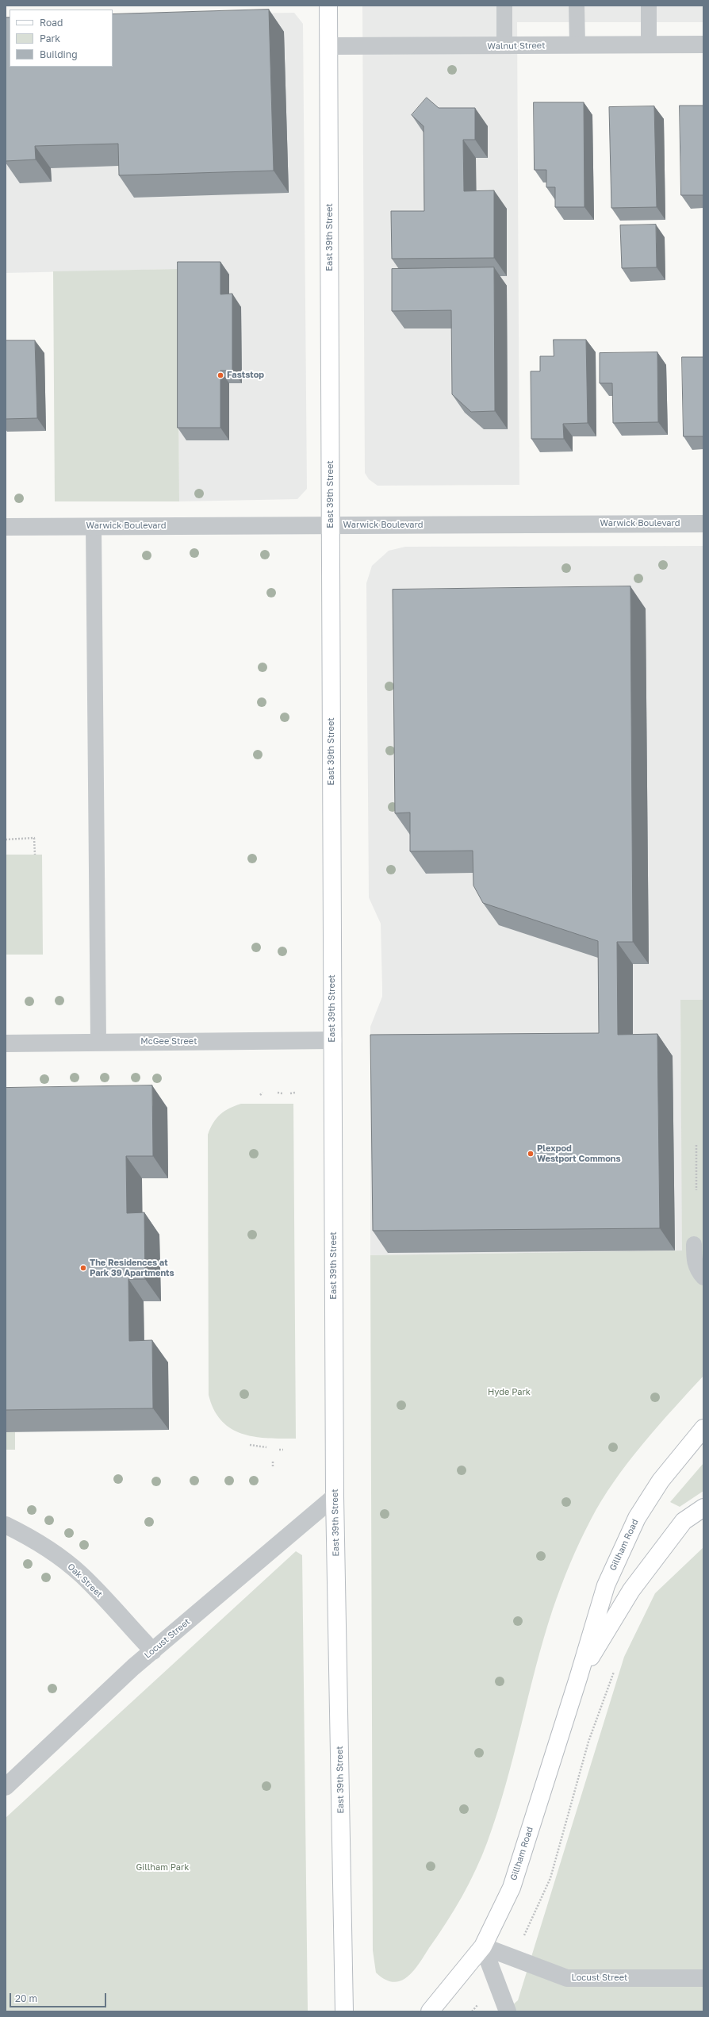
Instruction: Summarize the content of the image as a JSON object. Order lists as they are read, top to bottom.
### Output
{
  "streets": {
    "main road": ["East 39th Street", "Gillham Road"],
    "street": [
      "Walnut Street",
      "Warwick Boulevard",
      "McGee Street",
      "Oak Street",
      "Locust Street"
    ]
  },
  "crossings": [
    ["Walnut Street", "East 39th Street"],
    ["East 39th Street", "Warwick Boulevard"],
    ["East 39th Street", "McGee Street"],
    ["East 39th Street", "Locust Street"],
    ["Gillham Road", "Locust Street"],
    ["Oak Street", "Locust Street"]
  ],
  "parks": ["Hyde Park", "Gillham Park"],
  "places": ["Faststop", "Plexpod Westport Commons", "The Residences at Park 39 Apartments"],
  "legend": ["Road", "Park", "Building"],
  "scale_bar": "20 m"
}
